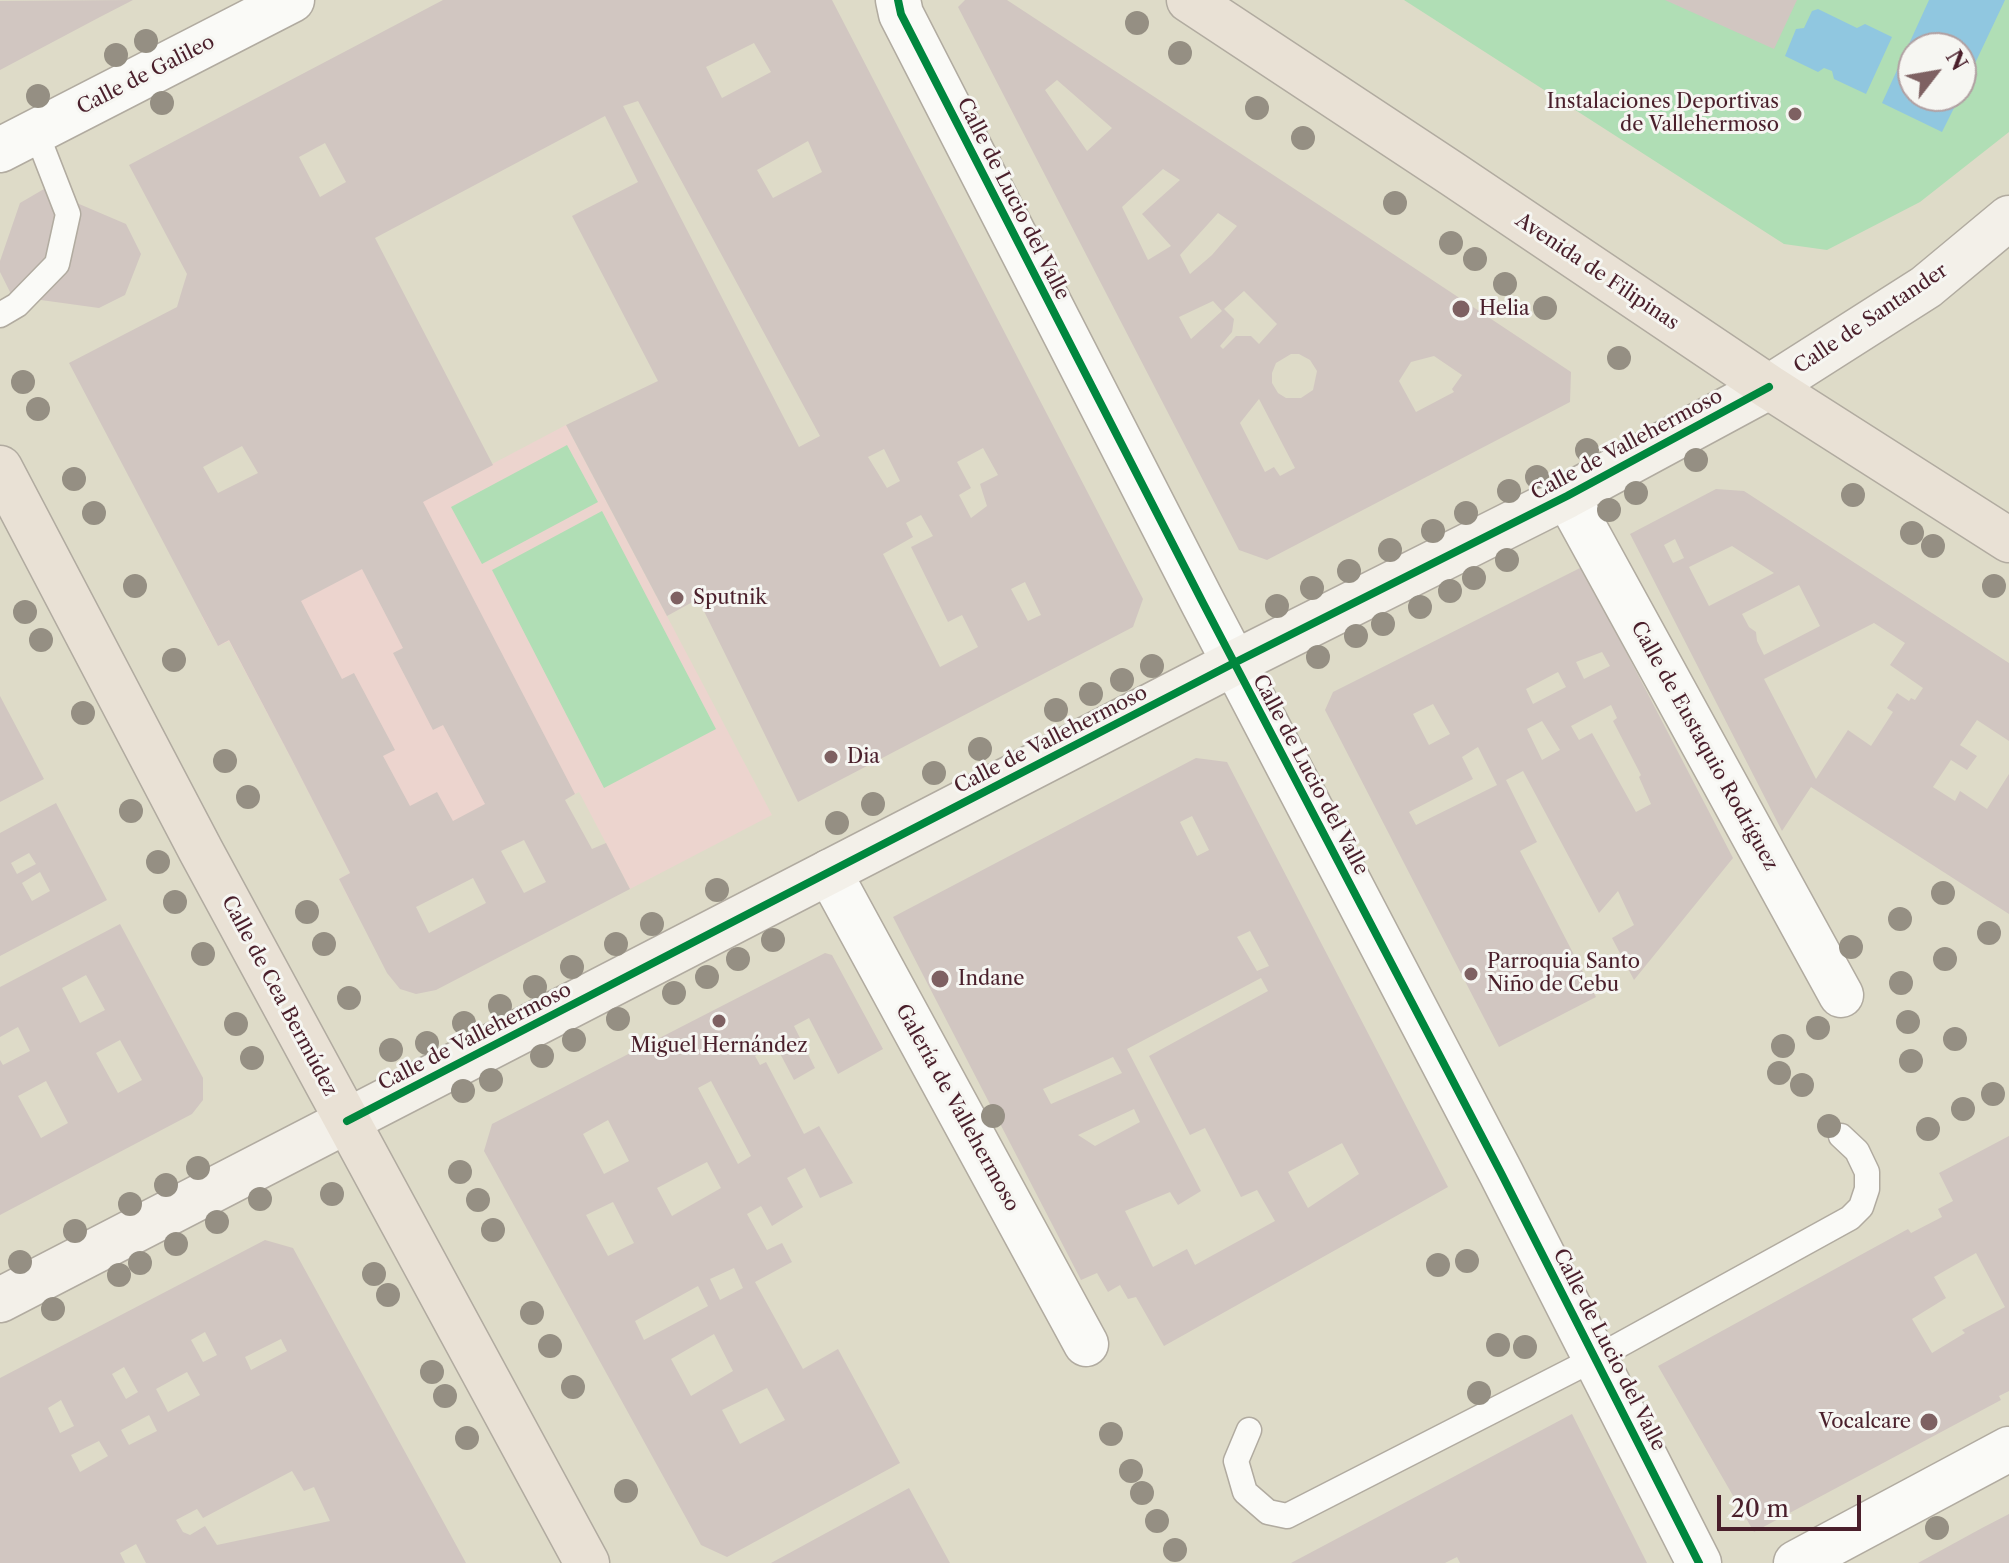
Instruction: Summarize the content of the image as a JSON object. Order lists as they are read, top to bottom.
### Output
{
  "streets": {
    "main road": ["Avenida de Filipinas", "Calle de Cea Bermúdez"],
    "street": [
      "Calle de Galileo",
      "Calle de Lucio del Valle",
      "Calle de Santander",
      "Calle de Vallehermoso",
      "Calle de Eustaquio Rodríguez",
      "Galería de Vallehermoso"
    ]
  },
  "crossings": [
    ["Calle de Lucio del Valle", "Calle de Vallehermoso"],
    ["Avenida de Filipinas", "Calle de Santander"],
    ["Avenida de Filipinas", "Calle de Vallehermoso"],
    ["Calle de Santander", "Calle de Vallehermoso"],
    ["Calle de Vallehermoso", "Calle de Eustaquio Rodríguez"],
    ["Calle de Vallehermoso", "Calle de Cea Bermúdez"],
    ["Calle de Vallehermoso", "Galería de Vallehermoso"]
  ],
  "places": [
    "Instalaciones Deportivas de Vallehermoso",
    "Helia",
    "Sputnik",
    "Dia",
    "Parroquia Santo Niño de Cebu",
    "Indane",
    "Miguel Hernández",
    "Vocalcare"
  ],
  "scale_bar": "20 m",
  "north": "top right"
}
